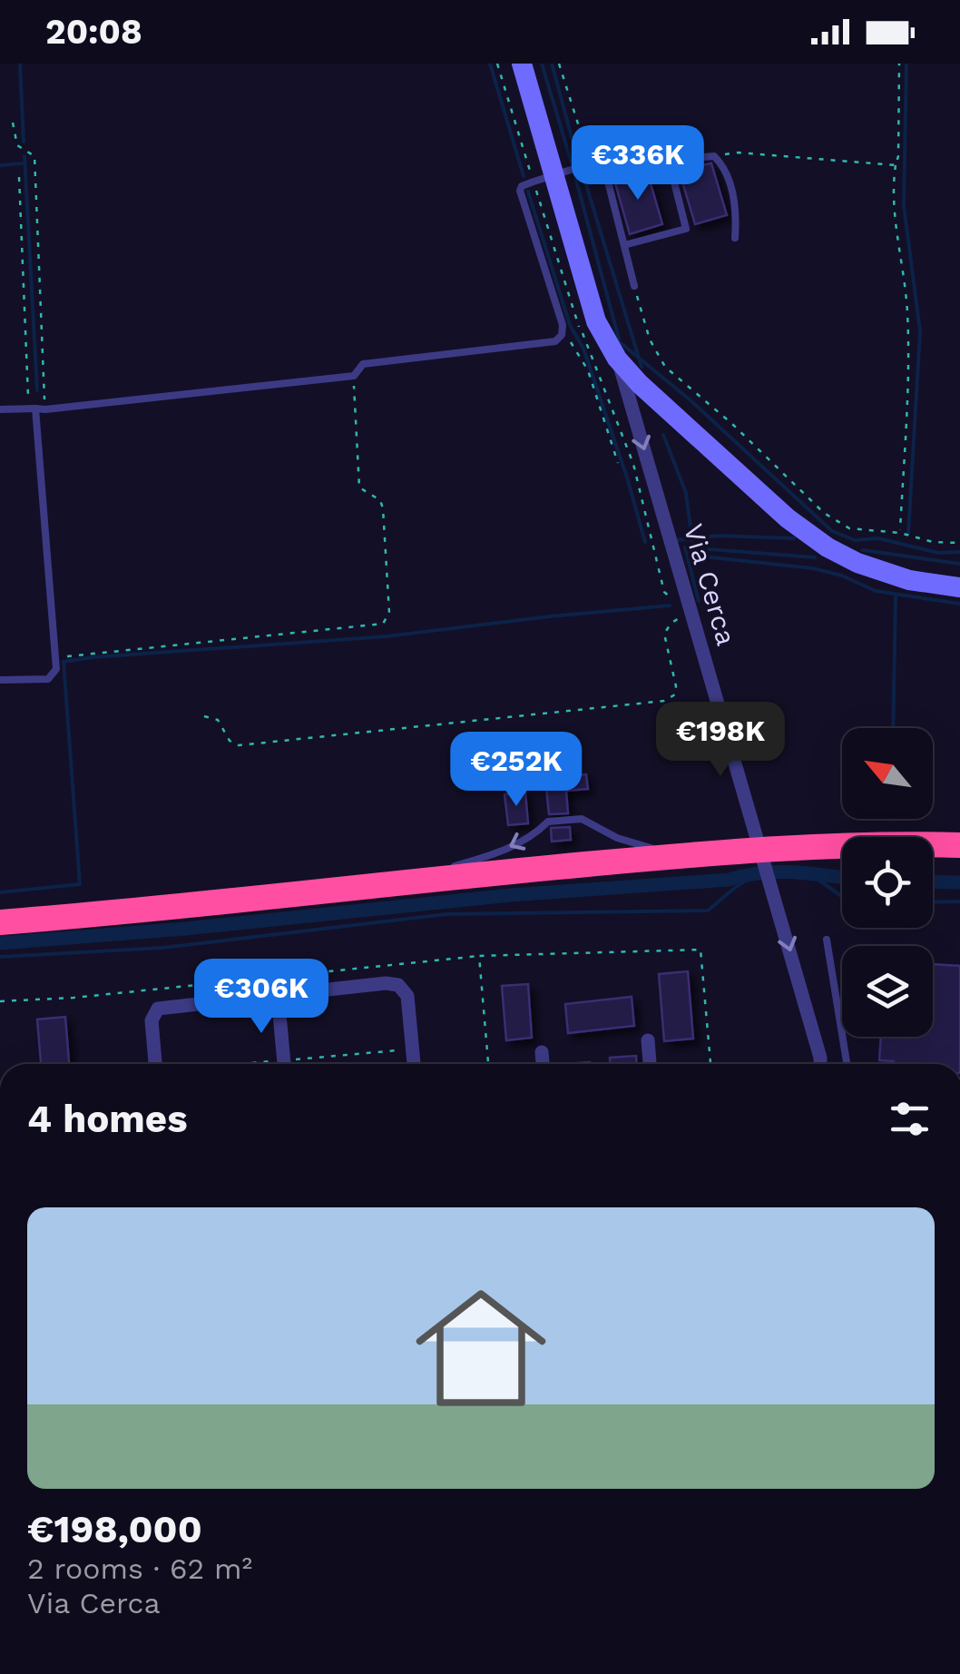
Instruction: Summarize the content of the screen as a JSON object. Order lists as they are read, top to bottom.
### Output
{
  "streets": {
    "street": ["Via Cerca"]
  },
  "one_way": ["Via Cerca"],
  "north": "top left",
  "page": {
    "status": "20:08",
    "price": [
      "€336K",
      "€198K",
      "€252K",
      "€306K"
    ],
    "heading": "4 homes",
    "list": [
      {
        "name": "€198,000",
        "note": "2 rooms · 62 m² · Via Cerca"
      }
    ]
  }
}
